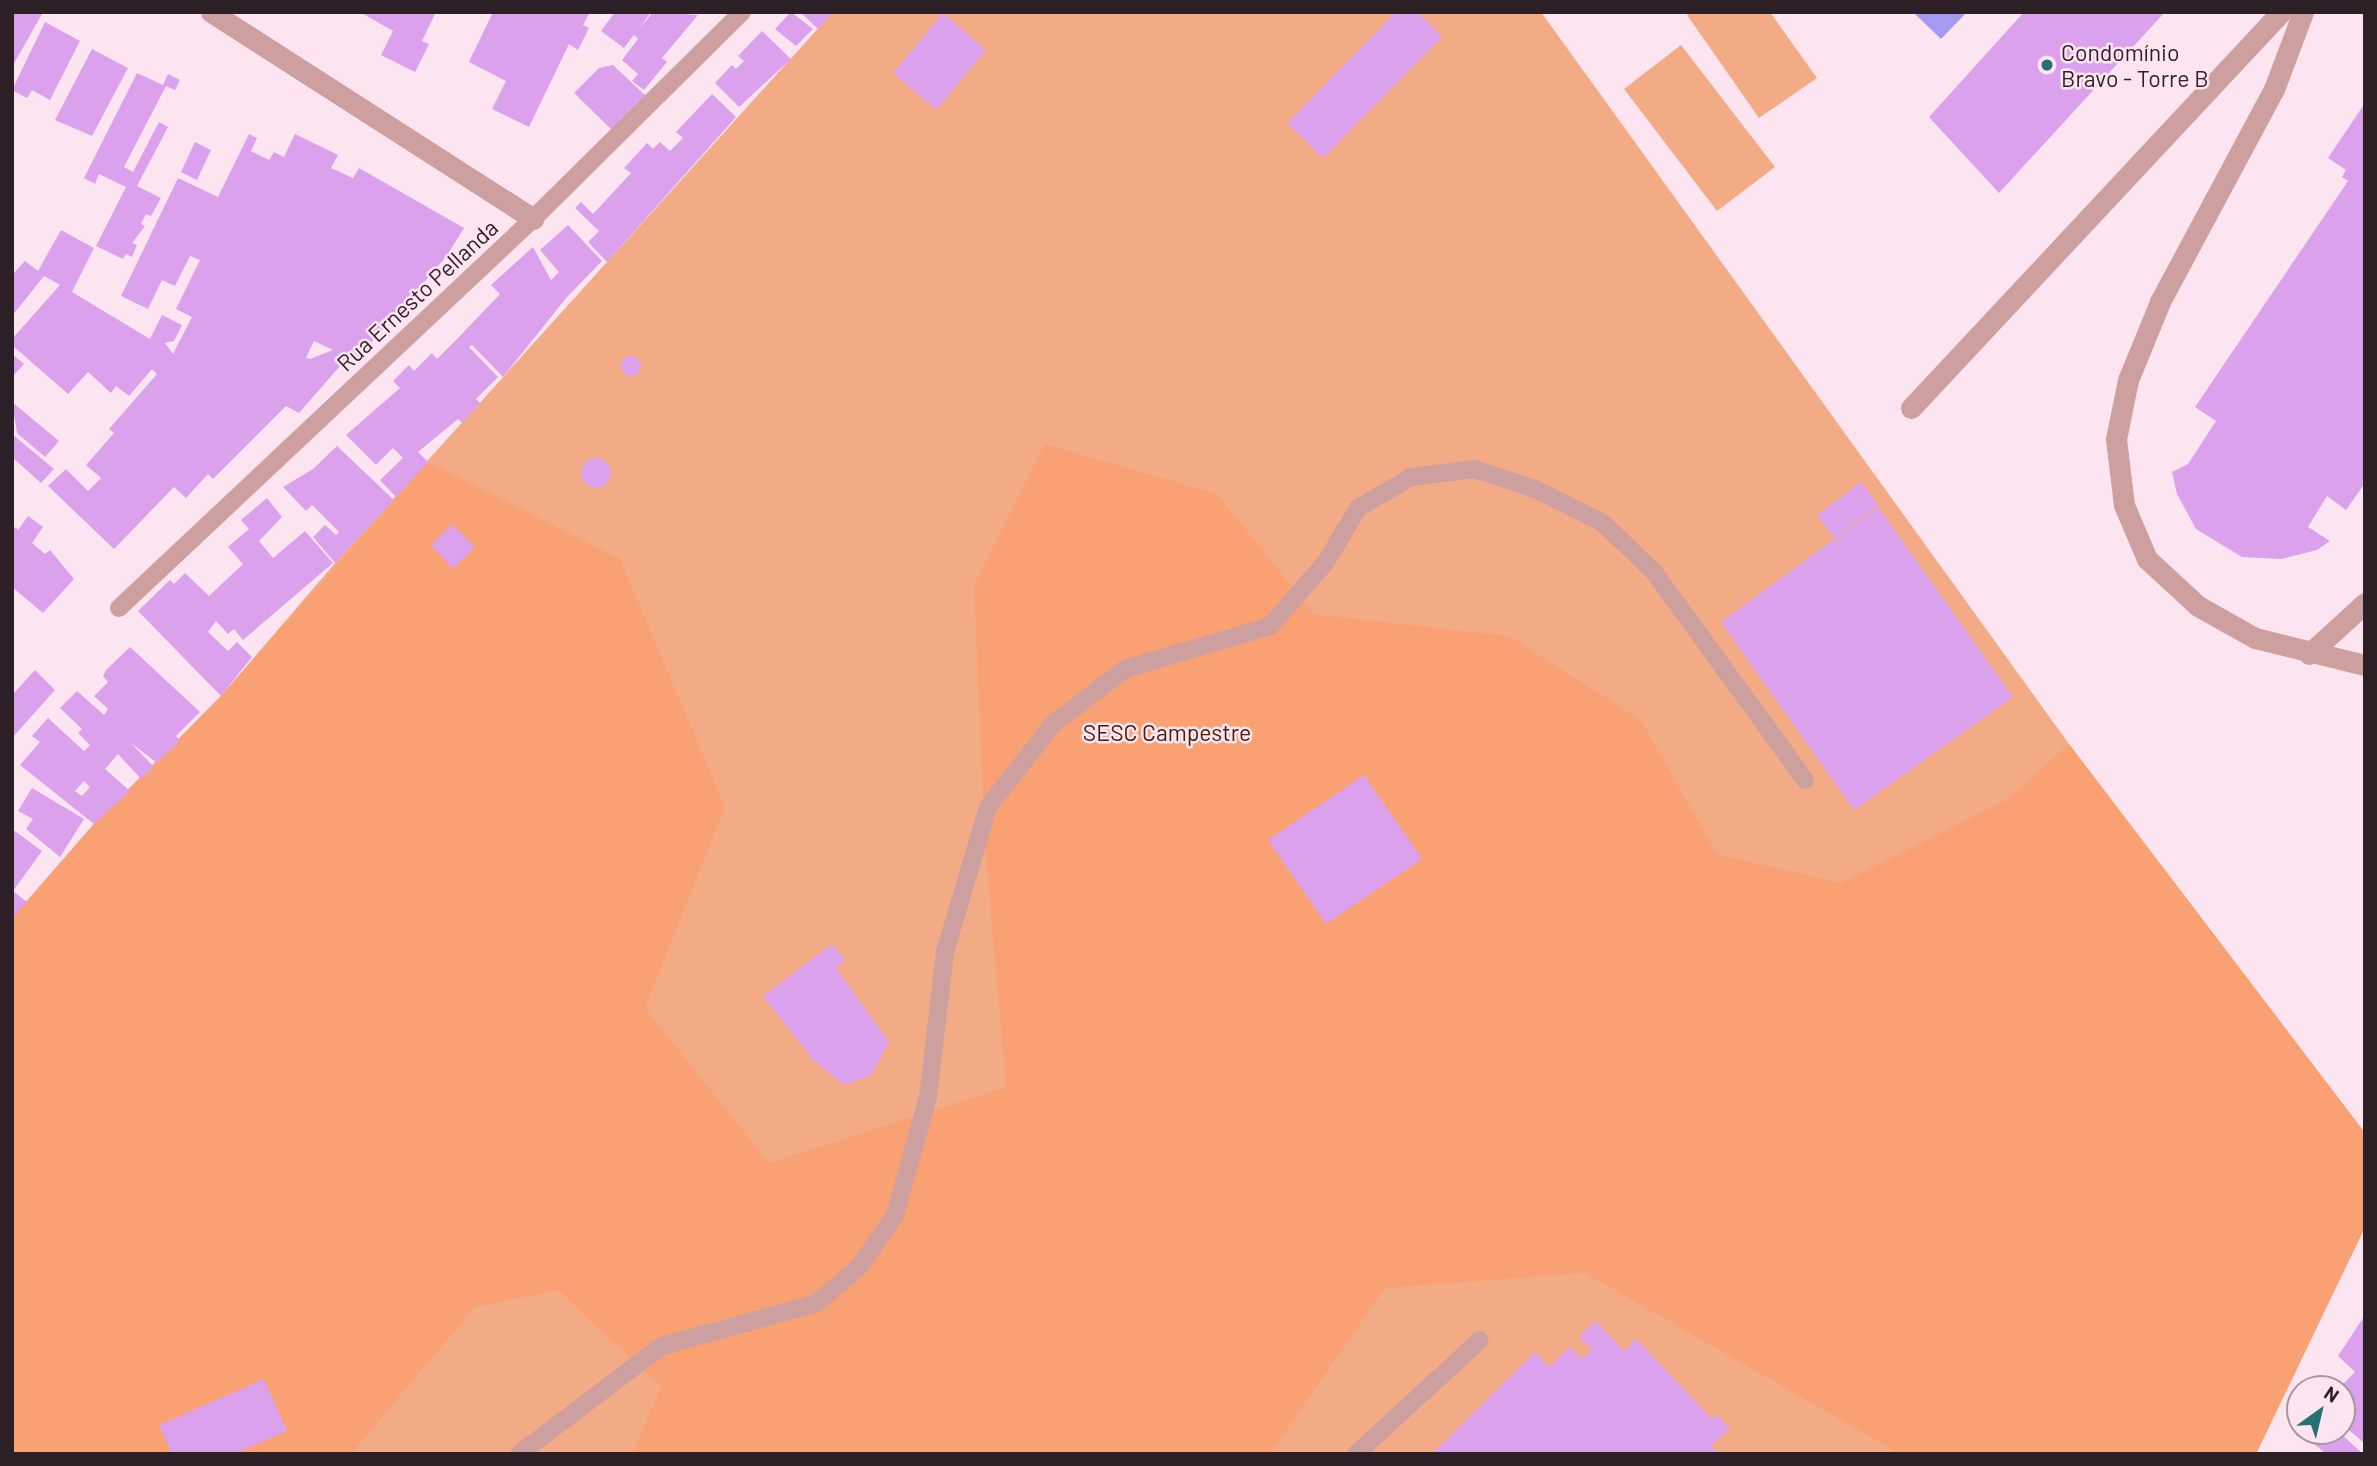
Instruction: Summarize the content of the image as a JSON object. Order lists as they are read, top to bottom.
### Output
{
  "streets": {
    "lane": ["Rua Ernesto Pellanda"]
  },
  "parks": ["SESC Campestre"],
  "places": ["Condomínio Bravo - Torre B"],
  "north": "top right"
}
